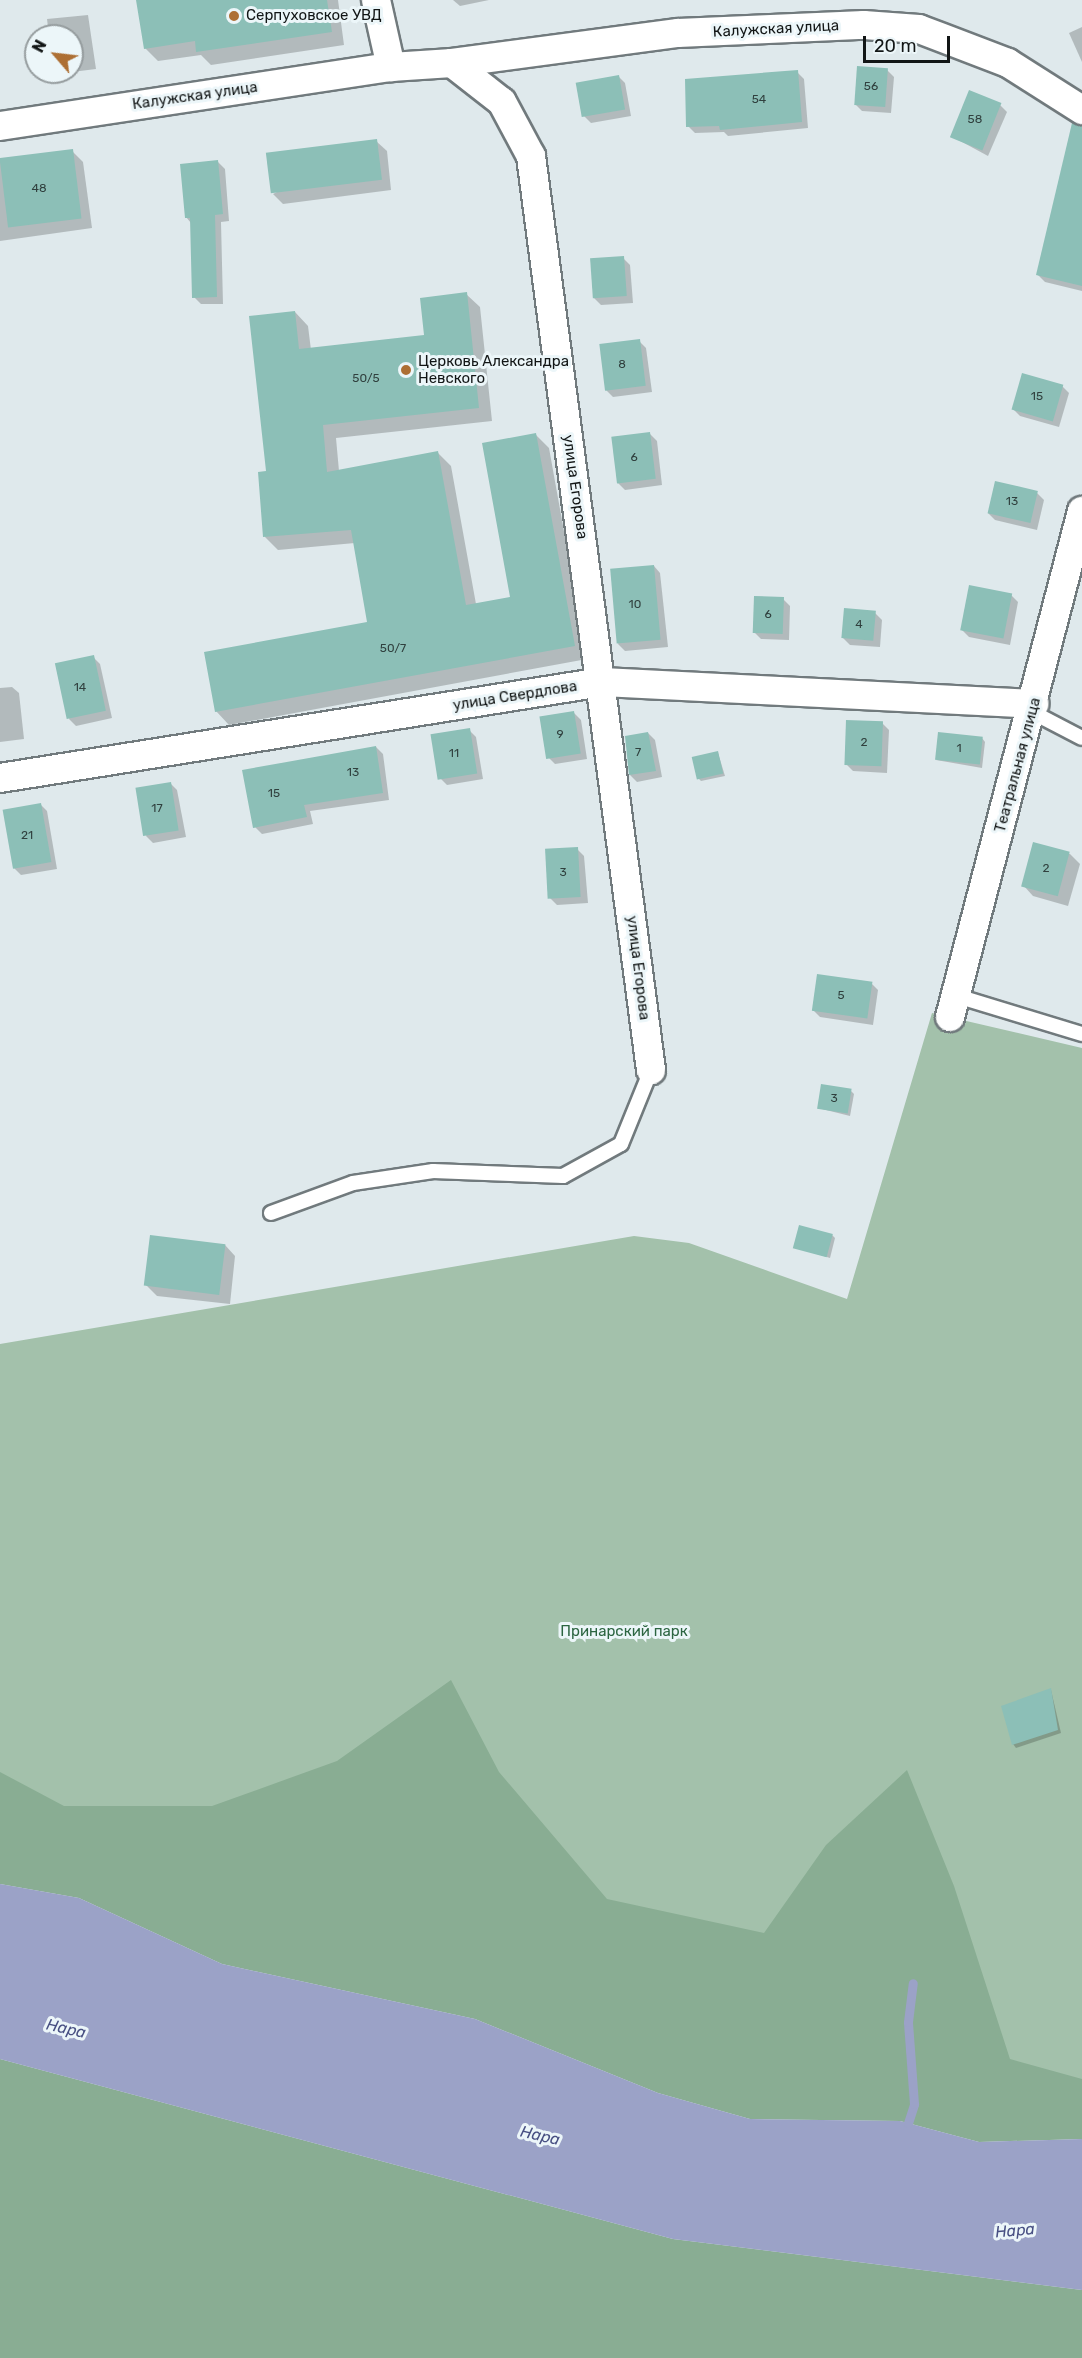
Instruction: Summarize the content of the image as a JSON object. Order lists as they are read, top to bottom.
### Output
{
  "streets": {
    "street": [
      "Калужская улица",
      "улица Егорова",
      "улица Свердлова",
      "Театральная улица"
    ]
  },
  "crossings": [
    ["Калужская улица", "улица Егорова"],
    ["улица Егорова", "улица Свердлова"],
    ["улица Свердлова", "Театральная улица"]
  ],
  "water": ["Нара"],
  "parks": ["Принарский парк"],
  "places": ["Серпуховское УВД", "Церковь Александра Невского"],
  "house_numbers": [
    "56",
    "54",
    "58",
    "48",
    "8",
    "50/5",
    "15",
    "6",
    "13",
    "10",
    "6",
    "4",
    "50/7",
    "14",
    "9",
    "2",
    "1",
    "7",
    "11",
    "13",
    "15",
    "17",
    "21",
    "2",
    "3",
    "5",
    "3"
  ],
  "scale_bar": "20 m",
  "north": "top left"
}
